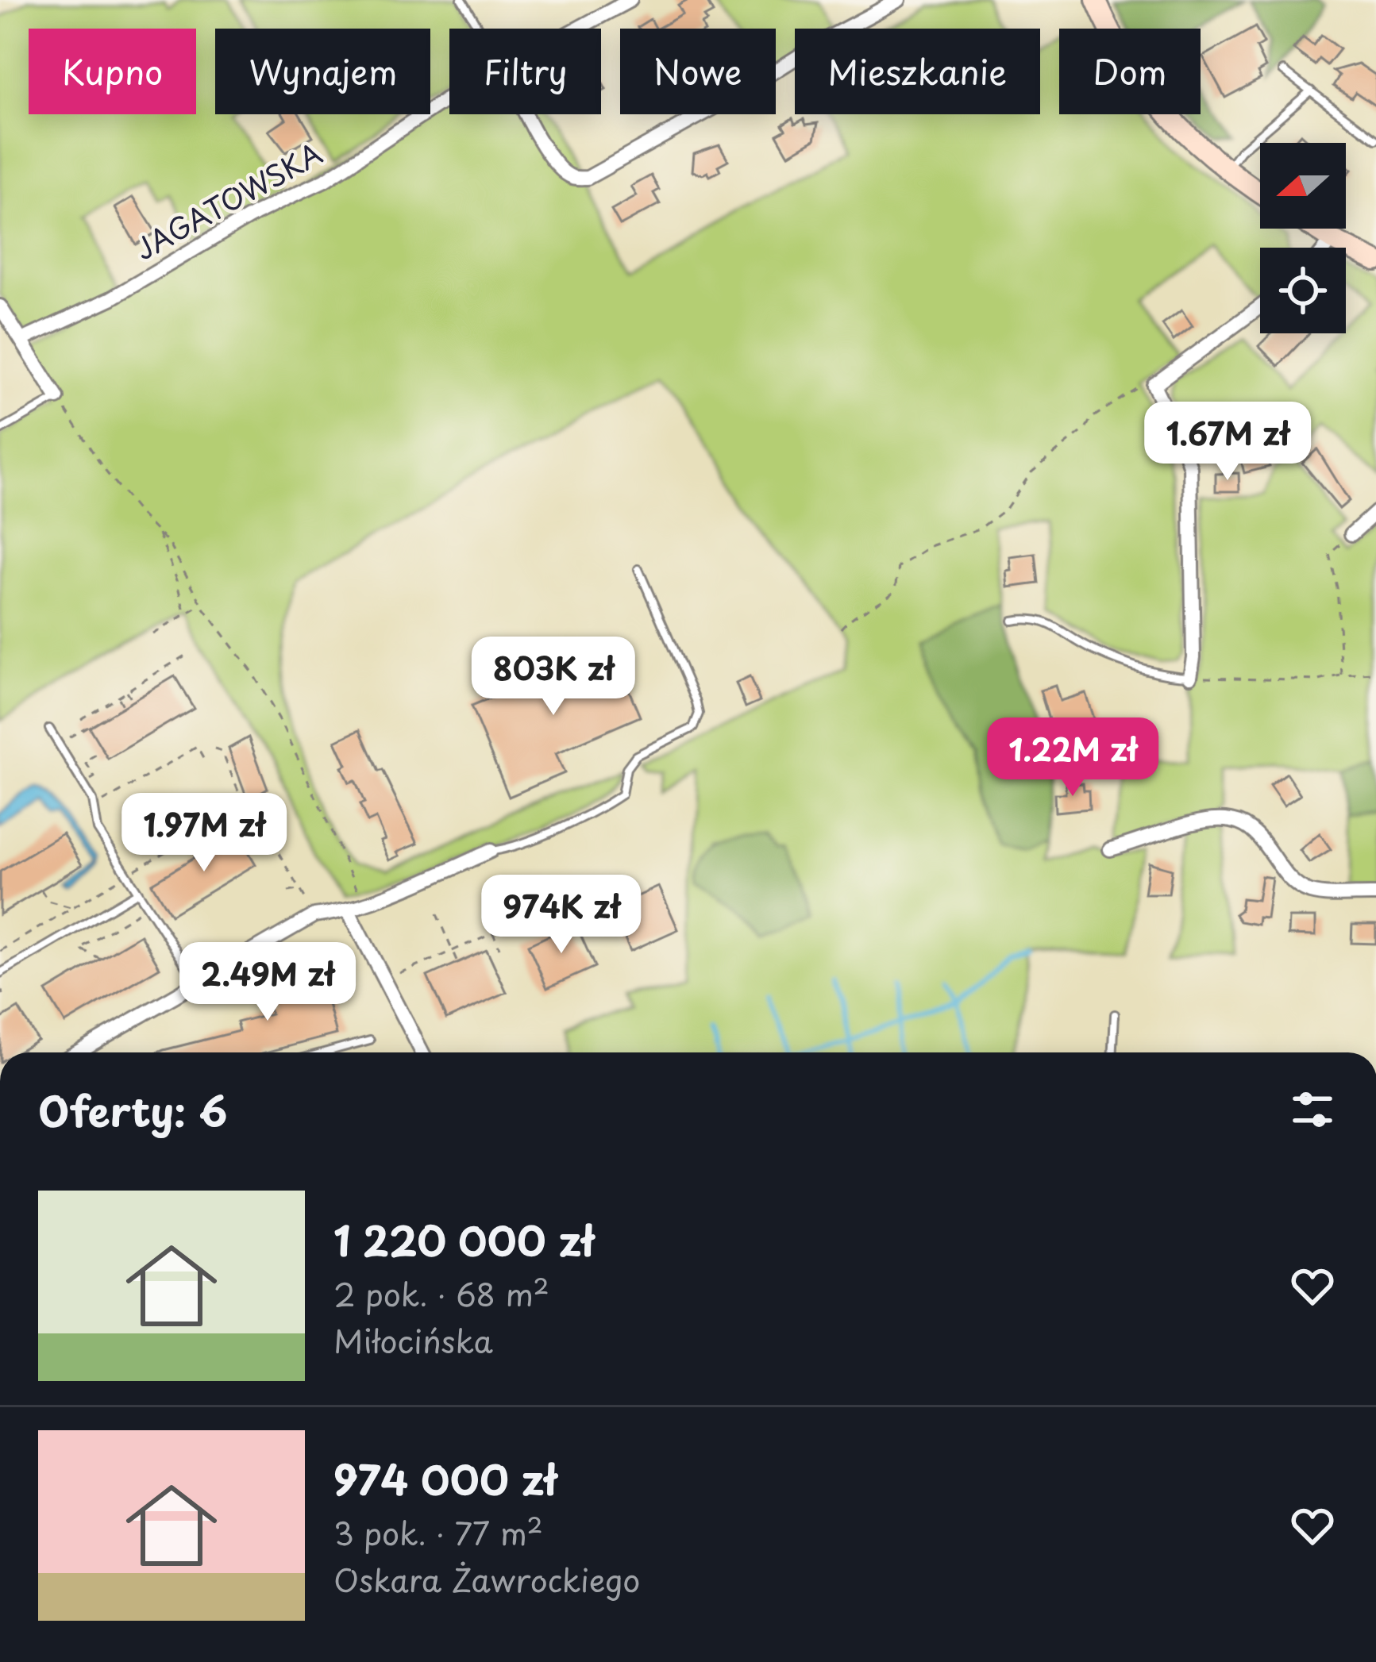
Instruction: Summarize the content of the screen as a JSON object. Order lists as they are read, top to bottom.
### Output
{
  "streets": {
    "street": ["JAGATOWSKA"]
  },
  "north": "left",
  "page": {
    "chip": [
      "Kupno",
      "Wynajem",
      "Filtry",
      "Nowe",
      "Mieszkanie",
      "Dom"
    ],
    "price": [
      "1.67M zł",
      "803K zł",
      "1.22M zł",
      "1.97M zł",
      "974K zł",
      "2.49M zł"
    ],
    "heading": "Oferty: 6",
    "list": [
      {
        "name": "1 220 000 zł",
        "note": "2 pok. · 68 m² · Miłocińska"
      },
      {
        "name": "974 000 zł",
        "note": "3 pok. · 77 m² · Oskara Żawrockiego"
      }
    ]
  }
}
